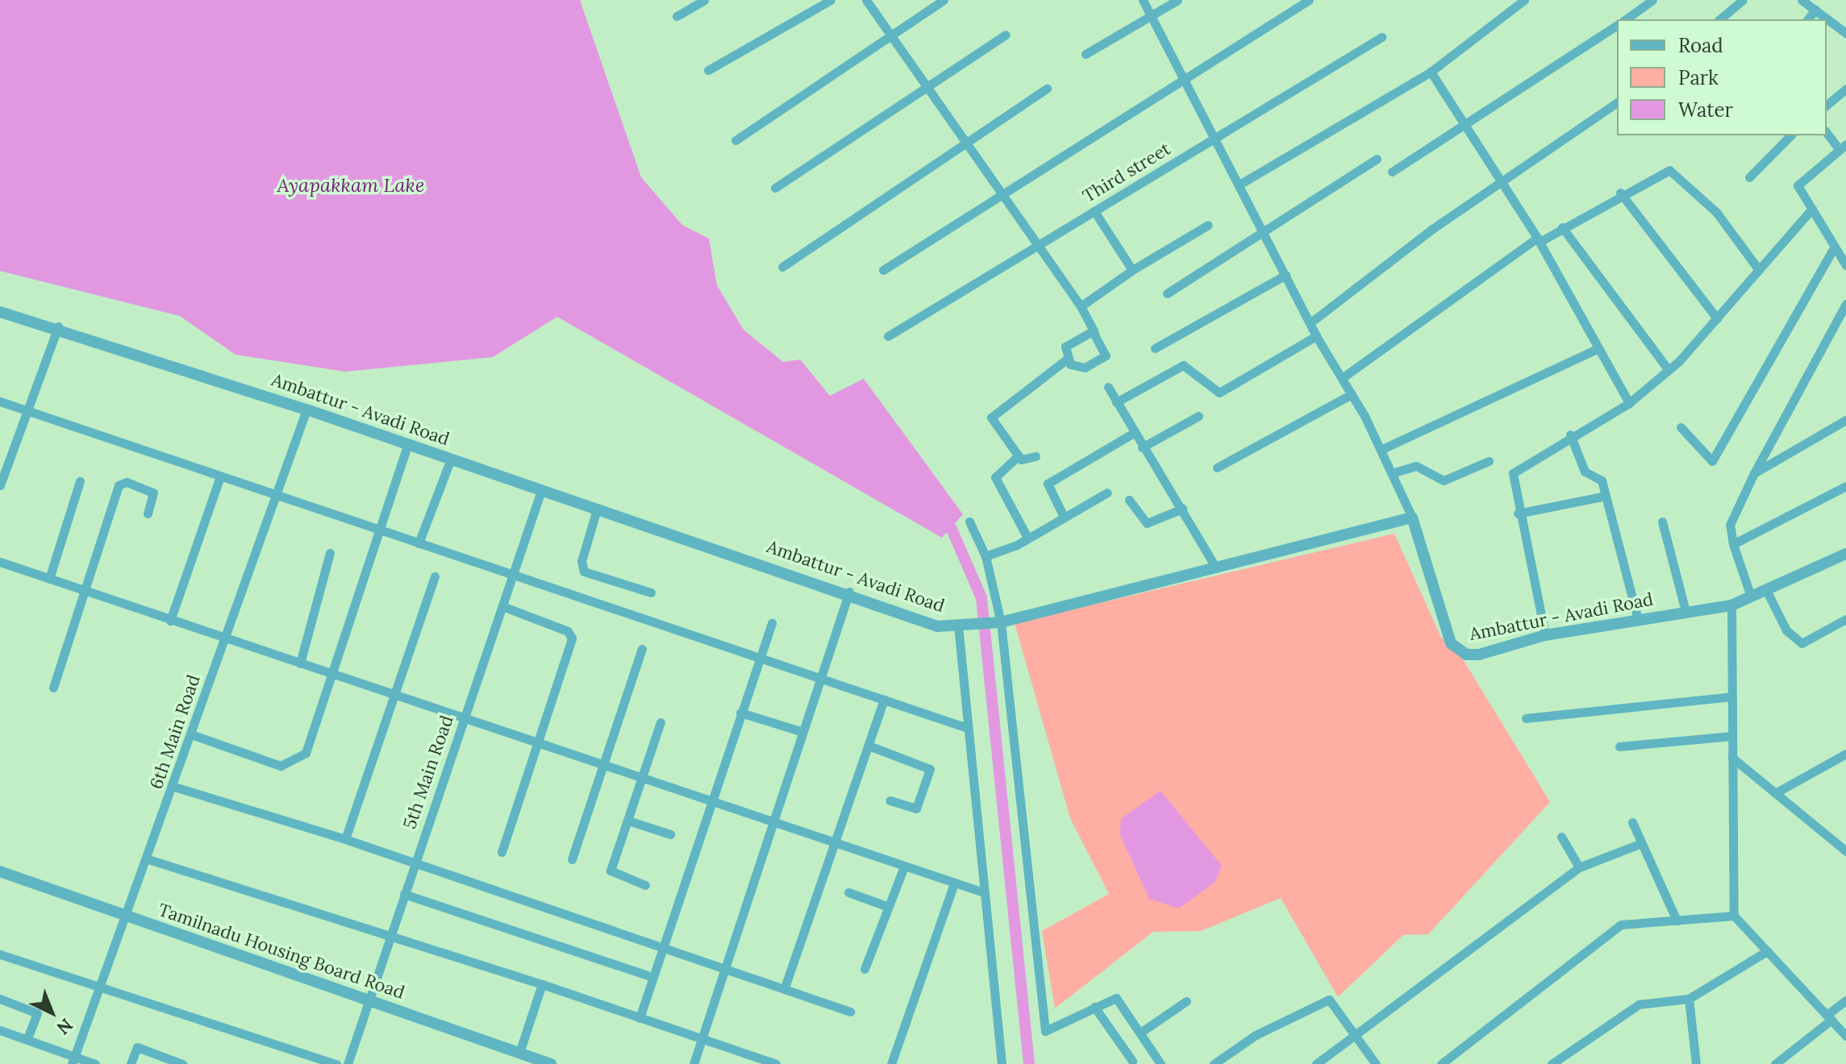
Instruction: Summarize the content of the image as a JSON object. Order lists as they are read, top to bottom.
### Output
{
  "streets": {
    "street": [
      "Third street",
      "Ambattur - Avadi Road",
      "6th Main Road",
      "5th Main Road",
      "Tamilnadu Housing Board Road"
    ]
  },
  "crossings": [
    ["Ambattur - Avadi Road", "6th Main Road"],
    ["Ambattur - Avadi Road", "5th Main Road"],
    ["6th Main Road", "Tamilnadu Housing Board Road"],
    ["5th Main Road", "Tamilnadu Housing Board Road"]
  ],
  "water": ["Ayapakkam Lake"],
  "legend": ["Road", "Park", "Water"],
  "north": "bottom right"
}
